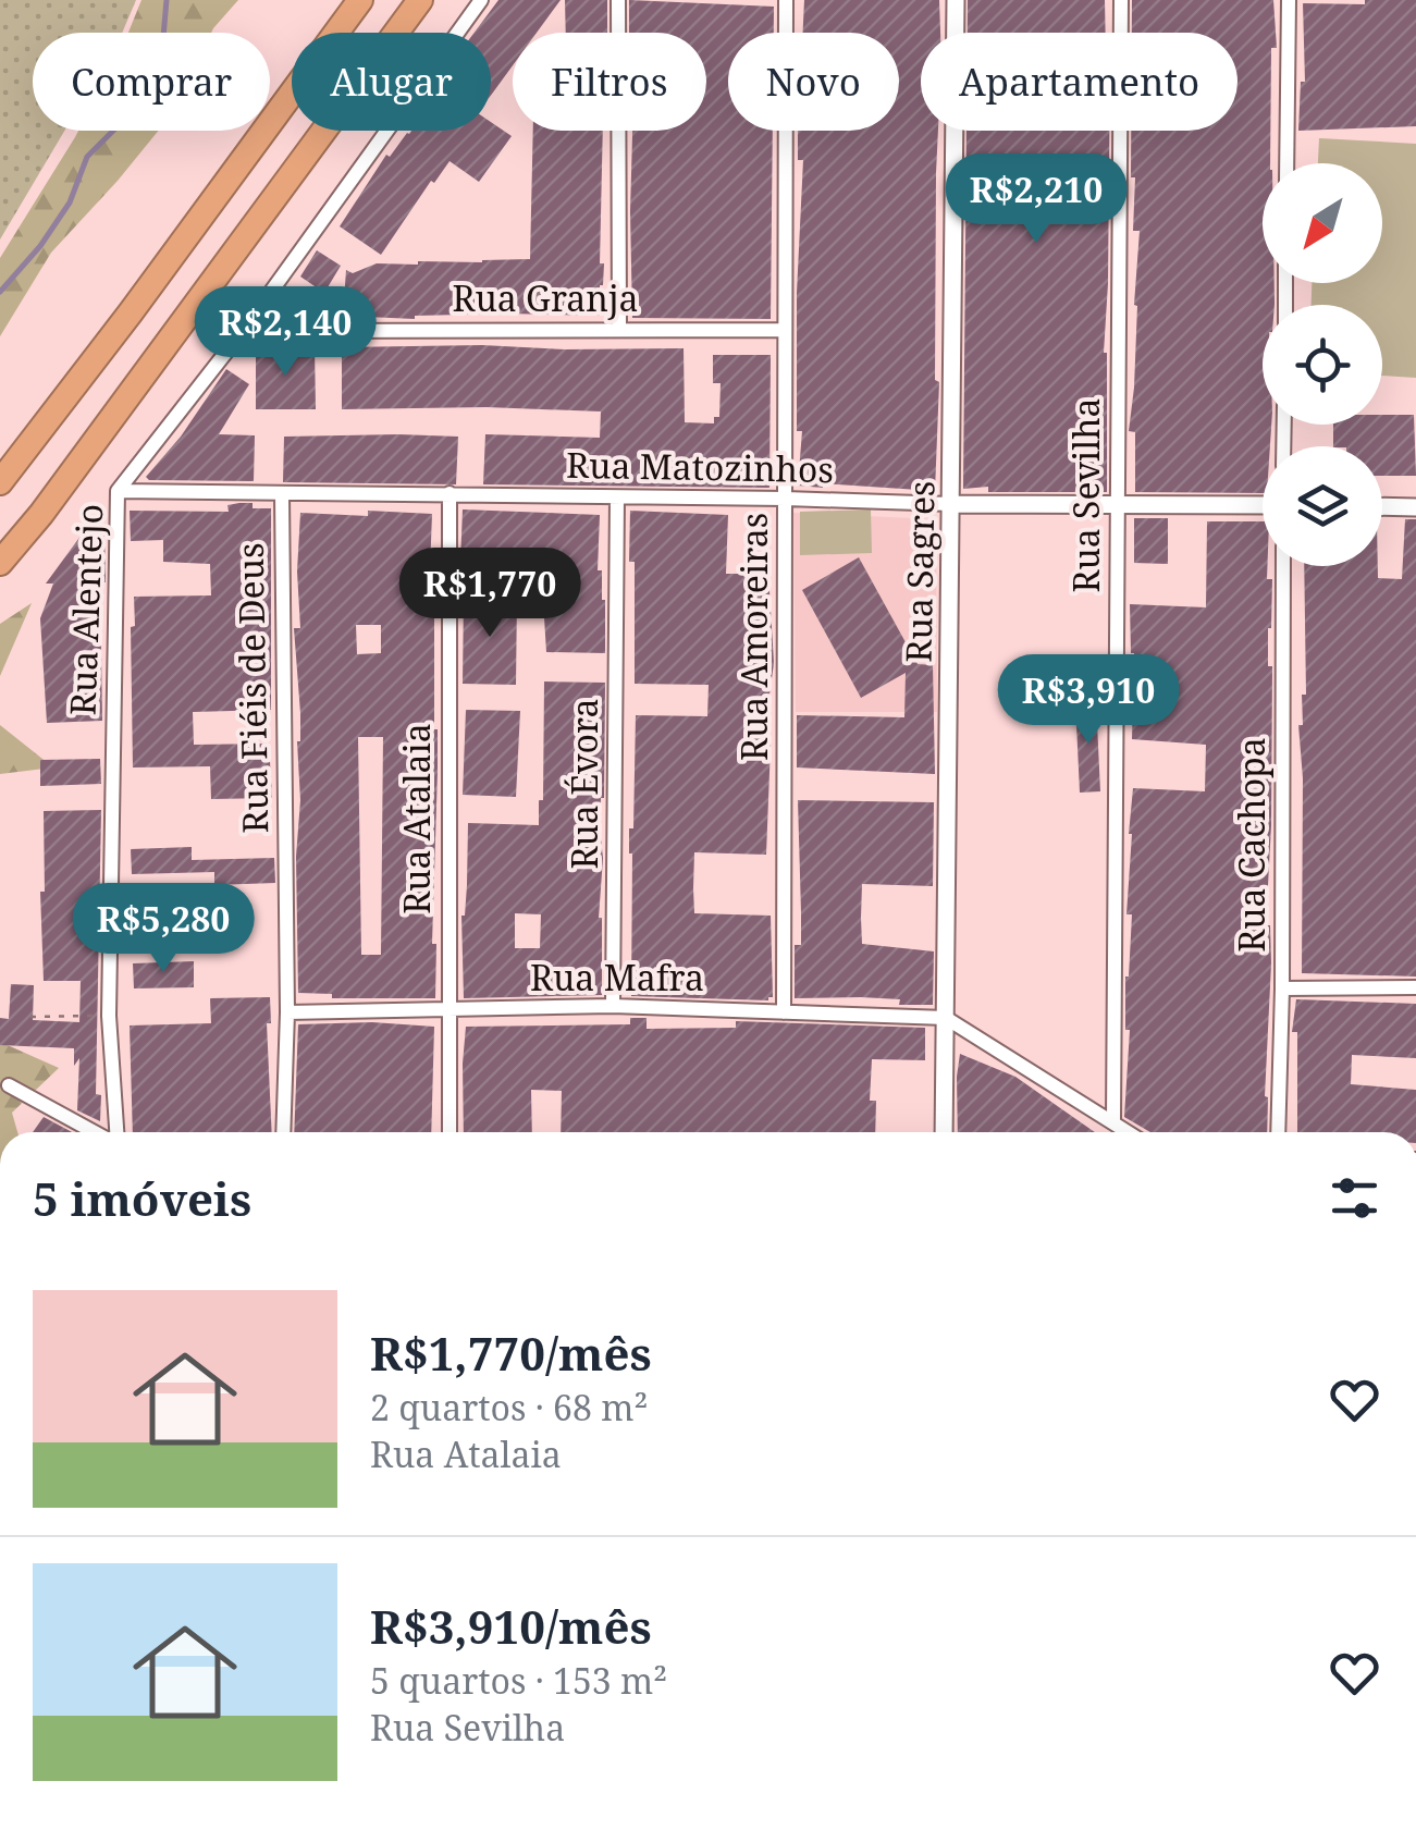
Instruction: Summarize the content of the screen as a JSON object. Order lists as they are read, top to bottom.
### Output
{
  "streets": {
    "street": [
      "Rua Granja",
      "Rua Matozinhos",
      "Rua Sevilha",
      "Rua Sagres",
      "Rua Alentejo",
      "Rua Amoreiras",
      "Rua Fiéis de Deus",
      "Rua Évora",
      "Rua Atalaia",
      "Rua Cachopa",
      "Rua Mafra"
    ]
  },
  "crossings": [
    ["Rua Granja", "Rua Alentejo"],
    ["Rua Granja", "Rua Amoreiras"],
    ["Rua Matozinhos", "Rua Sevilha"],
    ["Rua Matozinhos", "Rua Sagres"],
    ["Rua Matozinhos", "Rua Alentejo"],
    ["Rua Matozinhos", "Rua Amoreiras"],
    ["Rua Matozinhos", "Rua Fiéis de Deus"],
    ["Rua Matozinhos", "Rua Évora"],
    ["Rua Matozinhos", "Rua Atalaia"],
    ["Rua Sagres", "Rua Mafra"],
    ["Rua Amoreiras", "Rua Mafra"],
    ["Rua Fiéis de Deus", "Rua Mafra"],
    ["Rua Évora", "Rua Mafra"],
    ["Rua Atalaia", "Rua Mafra"]
  ],
  "north": "bottom left",
  "page": {
    "chip": [
      "Comprar",
      "Alugar",
      "Filtros",
      "Novo",
      "Apartamento"
    ],
    "price": [
      "R$2,210",
      "R$2,140",
      "R$1,770",
      "R$3,910",
      "R$5,280"
    ],
    "heading": "5 imóveis",
    "list": [
      {
        "name": "R$1,770/mês",
        "note": "2 quartos · 68 m² · Rua Atalaia"
      },
      {
        "name": "R$3,910/mês",
        "note": "5 quartos · 153 m² · Rua Sevilha"
      }
    ]
  }
}
